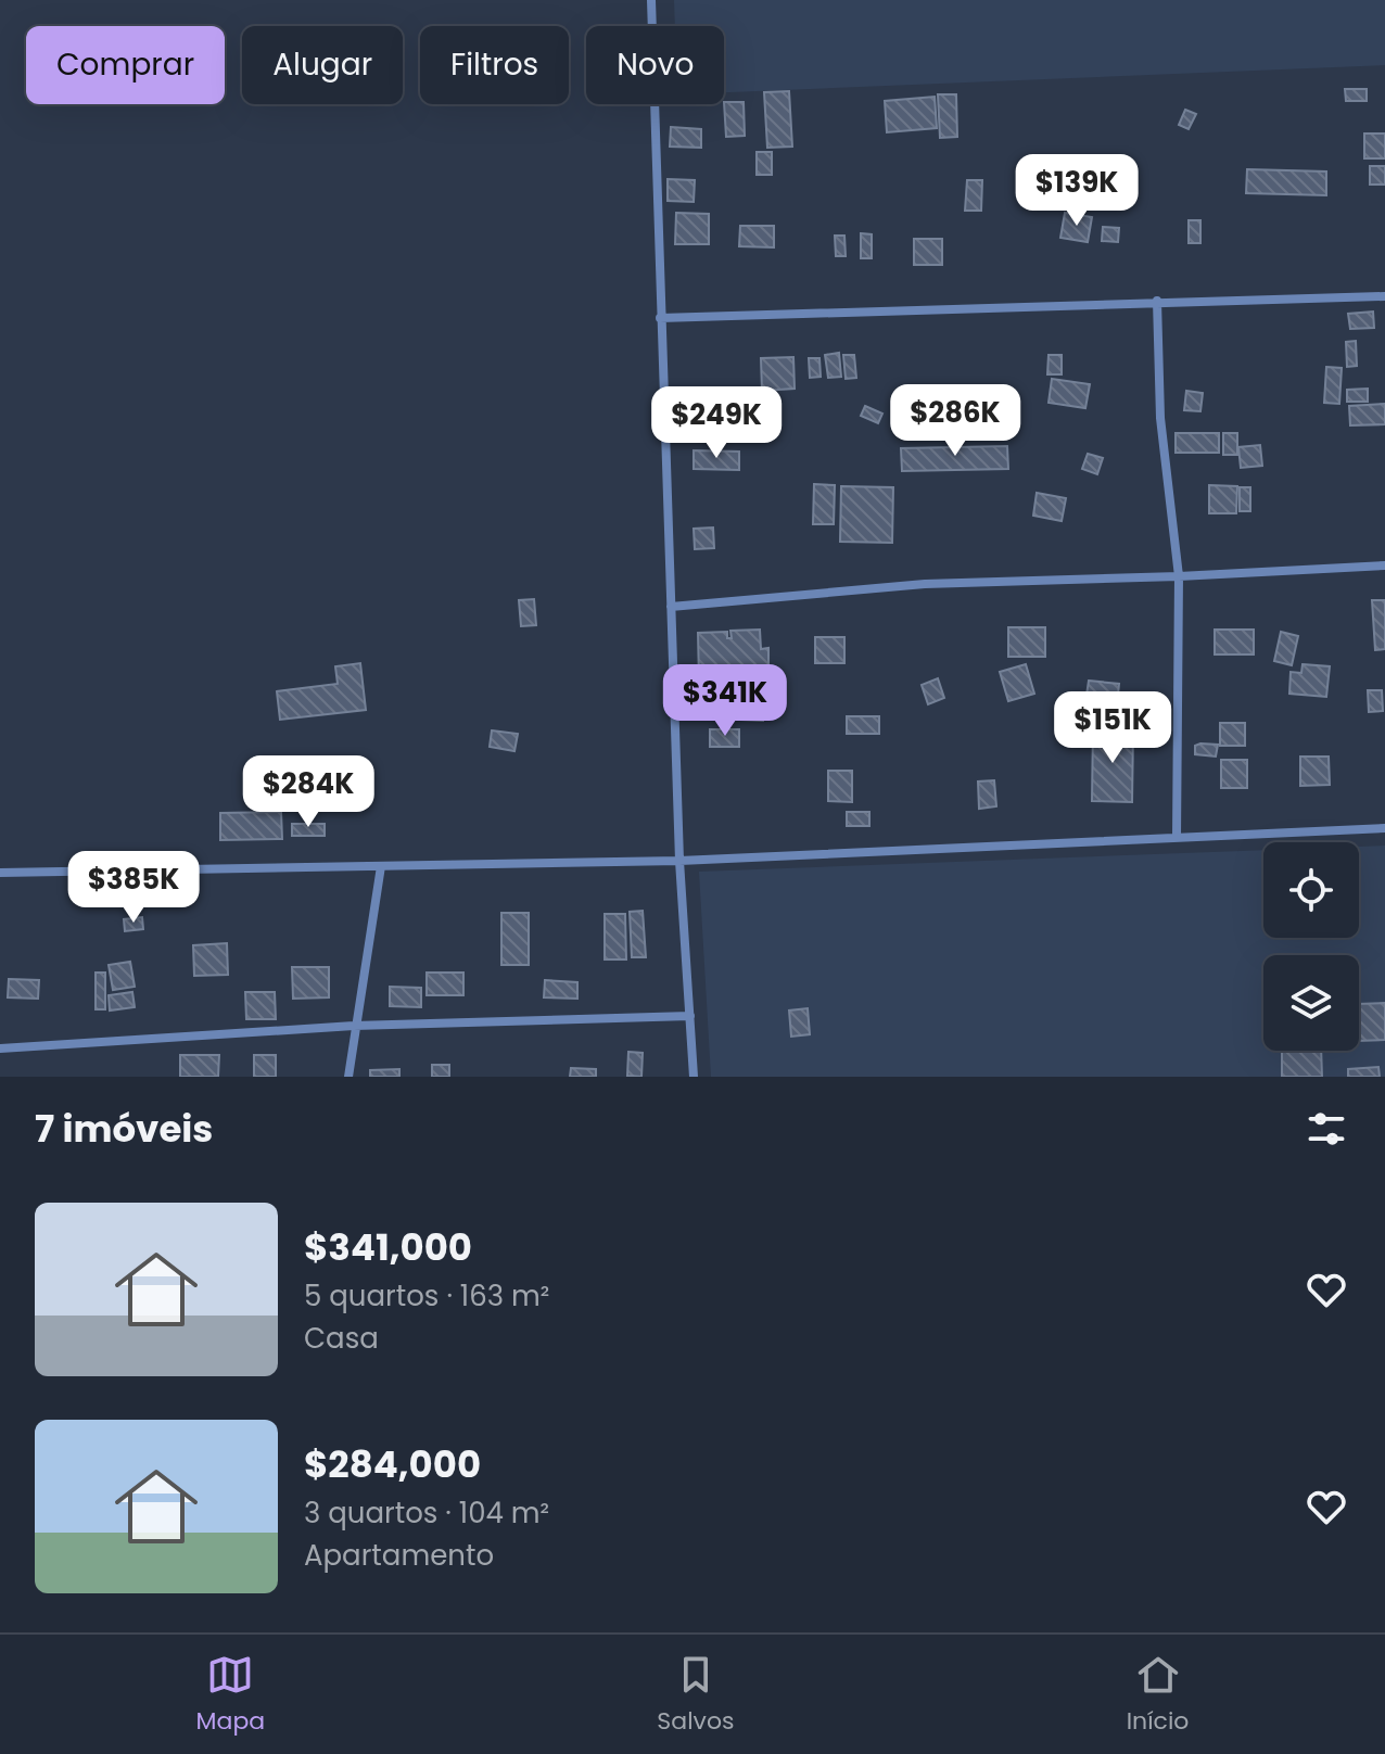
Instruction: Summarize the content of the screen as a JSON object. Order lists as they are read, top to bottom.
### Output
{
  "page": {
    "chip": [
      "Comprar",
      "Alugar",
      "Filtros",
      "Novo"
    ],
    "price": [
      "$139K",
      "$286K",
      "$249K",
      "$341K",
      "$151K",
      "$284K",
      "$385K"
    ],
    "heading": "7 imóveis",
    "list": [
      {
        "name": "$341,000",
        "note": "5 quartos · 163 m² · Casa"
      },
      {
        "name": "$284,000",
        "note": "3 quartos · 104 m² · Apartamento"
      }
    ],
    "tabs": ["Mapa", "Salvos", "Início"]
  }
}
